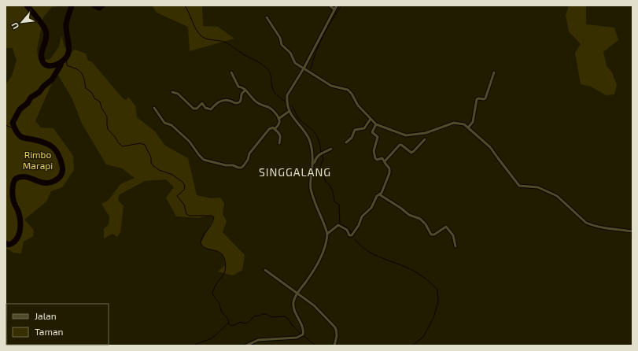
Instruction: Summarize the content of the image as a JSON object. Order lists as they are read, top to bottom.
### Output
{
  "districts": ["SINGGALANG"],
  "parks": ["Rimbo Marapi"],
  "legend": ["Jalan", "Taman"],
  "north": "bottom left"
}
